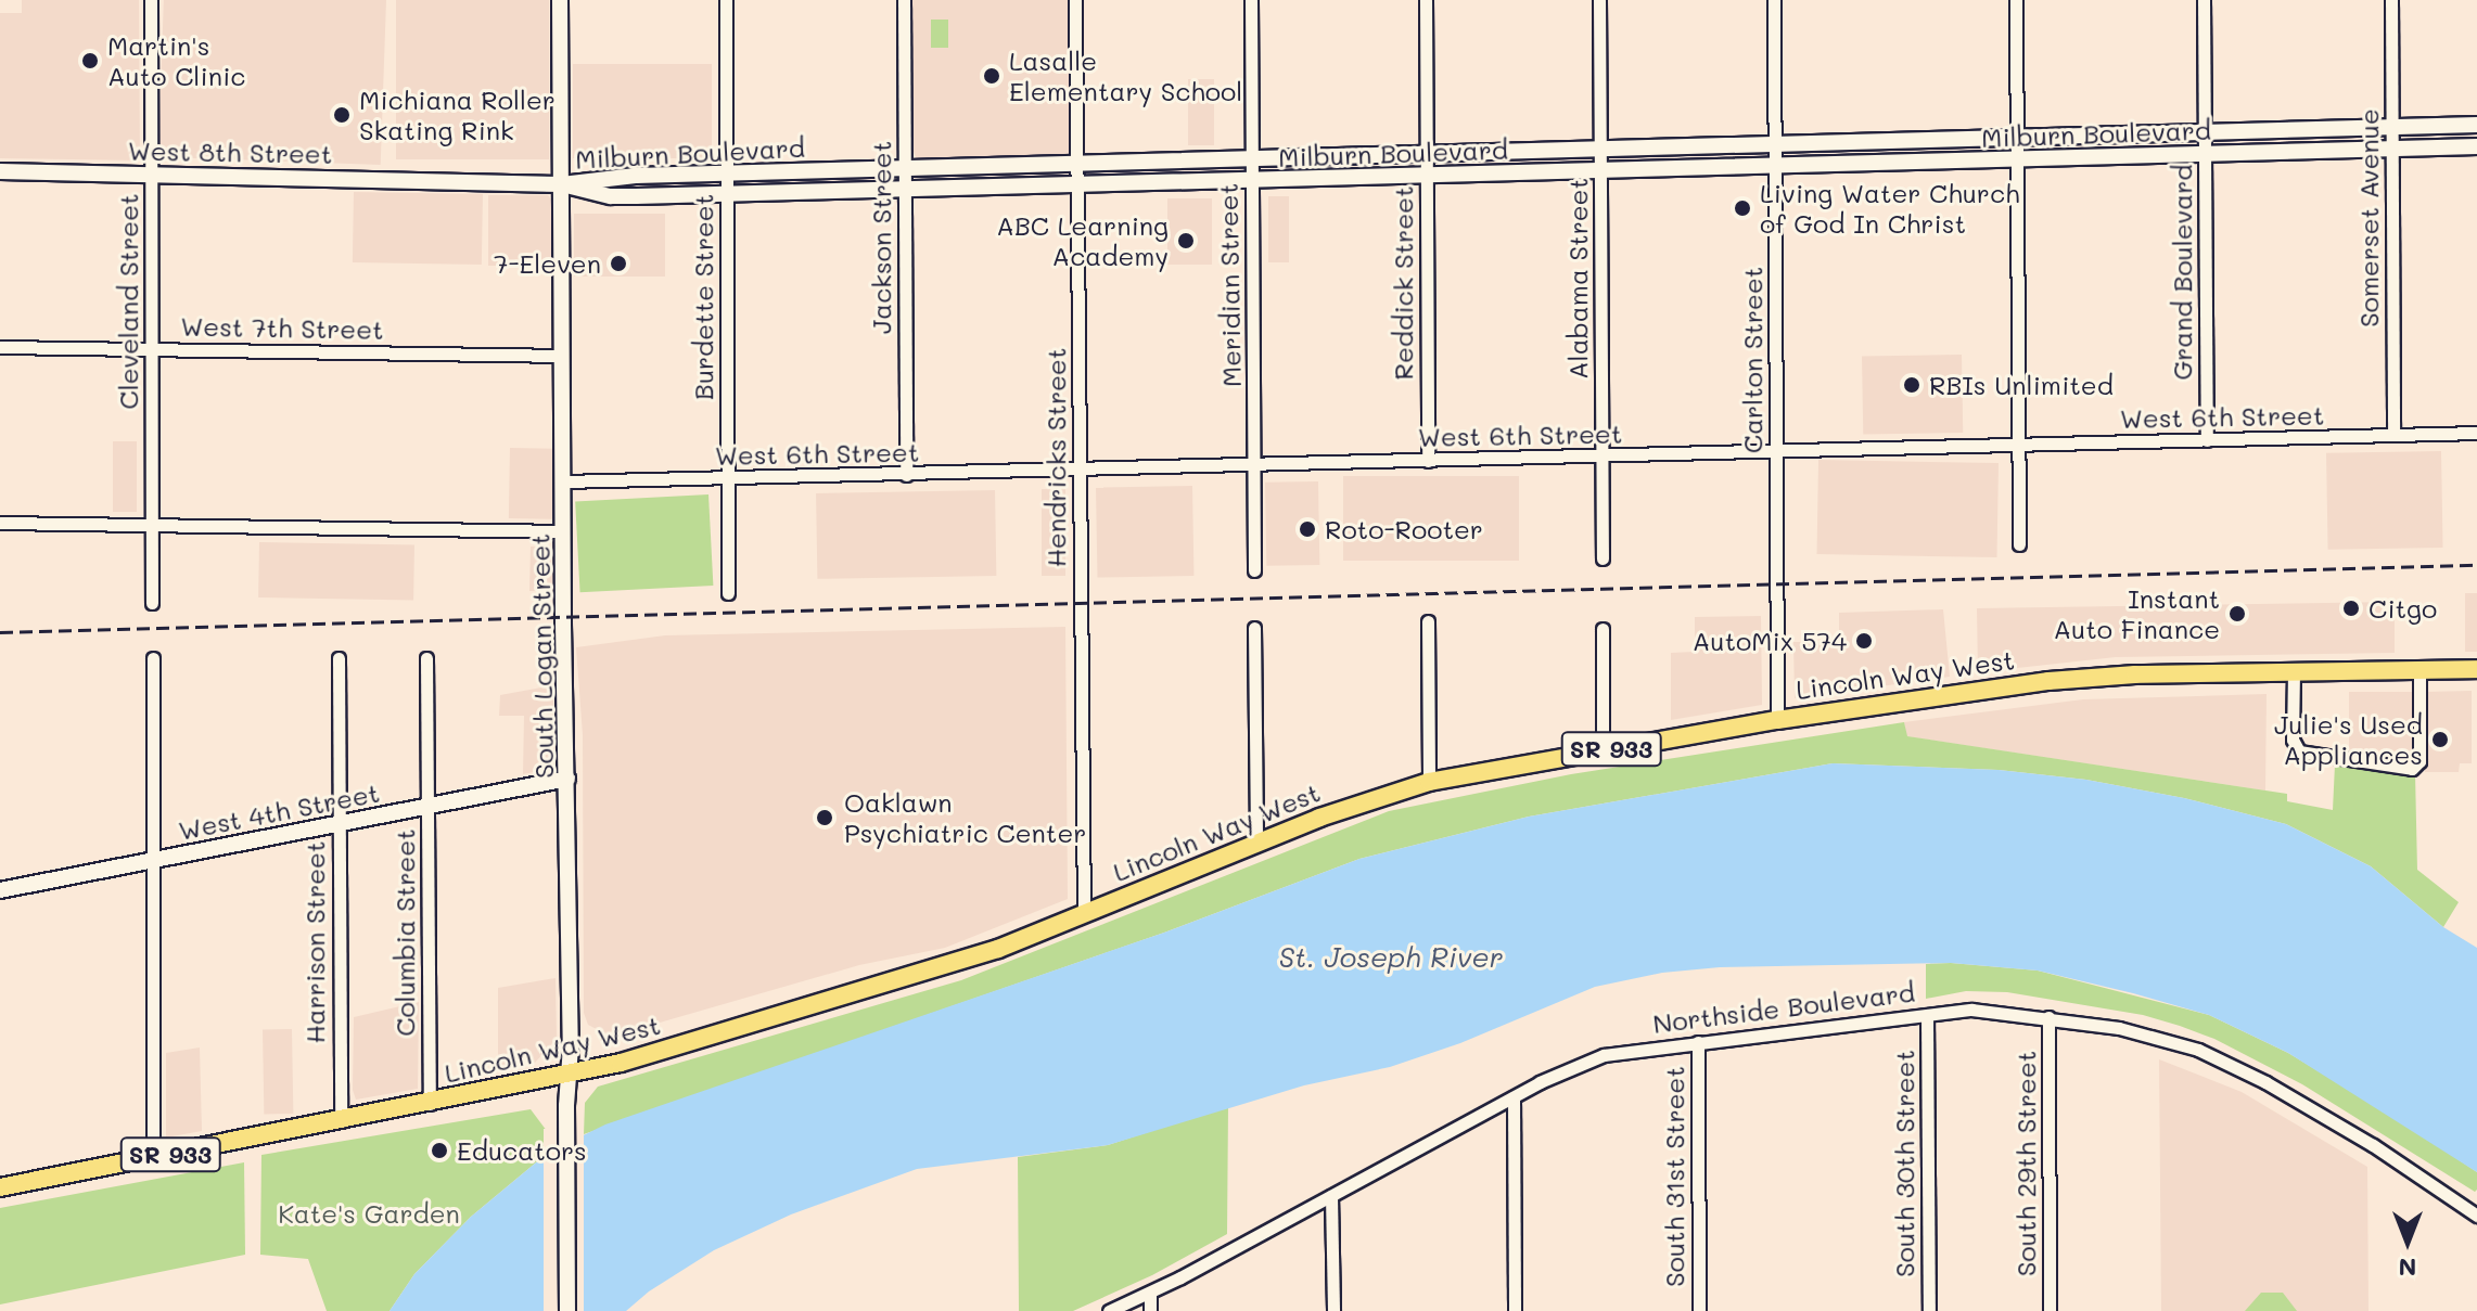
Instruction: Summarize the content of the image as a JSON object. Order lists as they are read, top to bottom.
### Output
{
  "streets": {
    "main road": ["Lincoln Way West", "SR 933"],
    "street": [
      "Milburn Boulevard",
      "West 8th Street",
      "Somerset Avenue",
      "Jackson Street",
      "Grand Boulevard",
      "Alabama Street",
      "Reddick Street",
      "Meridian Street",
      "Burdette Street",
      "Cleveland Street",
      "West 7th Street",
      "Carlton Street",
      "West 6th Street",
      "Hendricks Street",
      "South Logan Street",
      "West 4th Street",
      "Columbia Street",
      "Harrison Street",
      "Northside Boulevard",
      "South 30th Street",
      "South 29th Street",
      "South 31st Street"
    ]
  },
  "crossings": [
    ["Milburn Boulevard", "West 8th Street"],
    ["Milburn Boulevard", "Somerset Avenue"],
    ["Milburn Boulevard", "Jackson Street"],
    ["Milburn Boulevard", "Grand Boulevard"],
    ["Milburn Boulevard", "Alabama Street"],
    ["Milburn Boulevard", "Reddick Street"],
    ["Milburn Boulevard", "Meridian Street"],
    ["Milburn Boulevard", "Burdette Street"],
    ["Milburn Boulevard", "Carlton Street"],
    ["Milburn Boulevard", "Hendricks Street"],
    ["Milburn Boulevard", "South Logan Street"],
    ["West 8th Street", "Cleveland Street"],
    ["West 8th Street", "South Logan Street"],
    ["Somerset Avenue", "West 6th Street"],
    ["Jackson Street", "West 6th Street"],
    ["Grand Boulevard", "West 6th Street"],
    ["Alabama Street", "West 6th Street"],
    ["Reddick Street", "West 6th Street"],
    ["Meridian Street", "West 6th Street"],
    ["Burdette Street", "West 6th Street"],
    ["Cleveland Street", "West 7th Street"],
    ["West 7th Street", "South Logan Street"],
    ["Carlton Street", "West 6th Street"],
    ["Carlton Street", "Lincoln Way West"],
    ["West 6th Street", "Hendricks Street"],
    ["West 6th Street", "South Logan Street"],
    ["Hendricks Street", "Lincoln Way West"],
    ["South Logan Street", "Lincoln Way West"],
    ["South Logan Street", "West 4th Street"],
    ["Lincoln Way West", "Columbia Street"],
    ["Lincoln Way West", "Harrison Street"],
    ["West 4th Street", "Columbia Street"],
    ["West 4th Street", "Harrison Street"],
    ["Northside Boulevard", "South 30th Street"],
    ["Northside Boulevard", "South 29th Street"],
    ["Northside Boulevard", "South 31st Street"]
  ],
  "water": ["St. Joseph River"],
  "parks": ["Kate's Garden"],
  "places": [
    "Martin's Auto Clinic",
    "Lasalle Elementary School",
    "Michiana Roller Skating Rink",
    "Living Water Church of God In Christ",
    "ABC Learning Academy",
    "7-Eleven",
    "RBIs Unlimited",
    "Roto-Rooter",
    "Citgo",
    "Instant Auto Finance",
    "AutoMix 574",
    "Julie's Used Appliances",
    "Oaklawn Psychiatric Center",
    "Educators"
  ],
  "north": "bottom"
}
